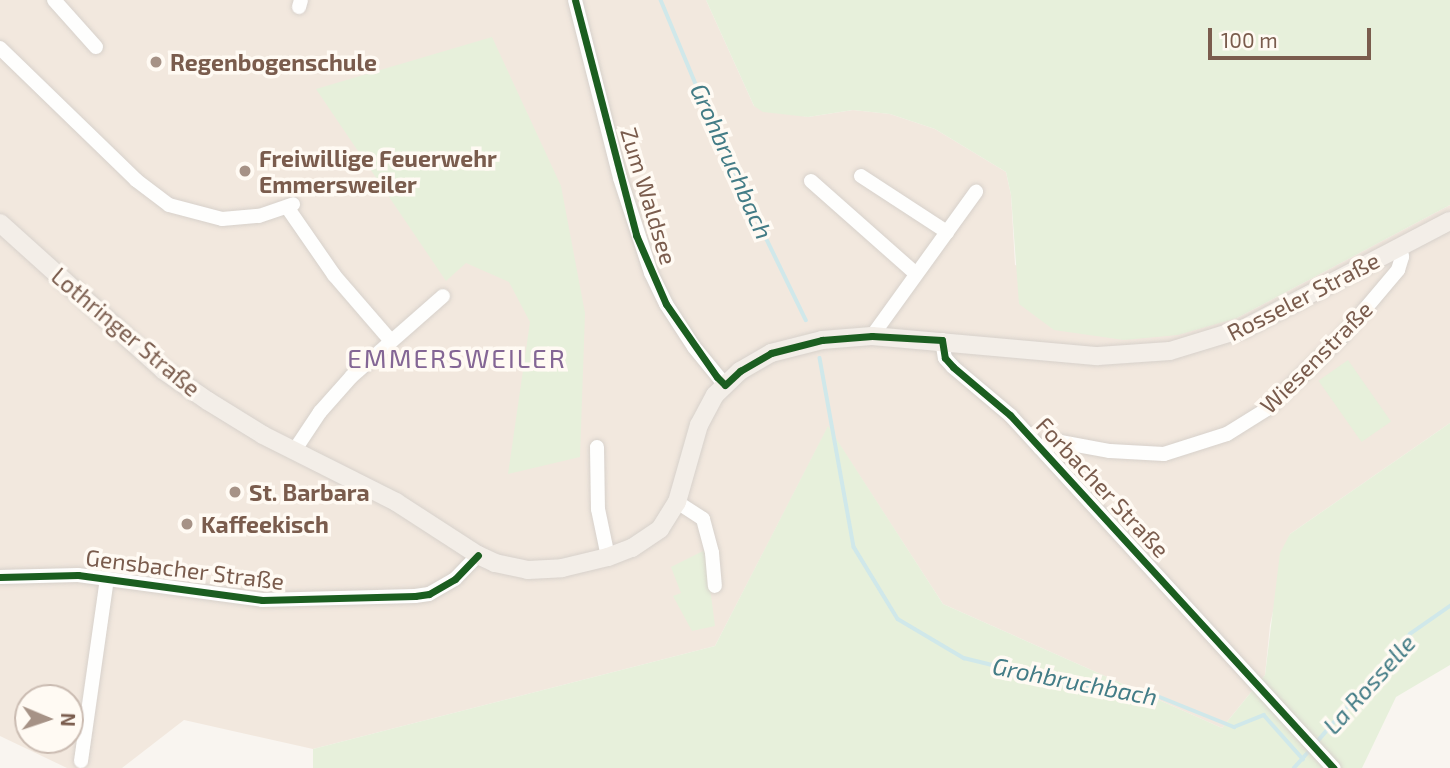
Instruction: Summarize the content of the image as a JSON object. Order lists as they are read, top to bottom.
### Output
{
  "streets": {
    "main road": ["Rosseler Straße", "Lothringer Straße"],
    "street": [
      "Zum Waldsee",
      "Wiesenstraße",
      "Forbacher Straße",
      "Gensbacher Straße"
    ]
  },
  "crossings": [
    ["Rosseler Straße", "Wiesenstraße"],
    ["Rosseler Straße", "Forbacher Straße"],
    ["Lothringer Straße", "Gensbacher Straße"],
    ["Wiesenstraße", "Forbacher Straße"]
  ],
  "districts": ["EMMERSWEILER"],
  "water": ["Grohbruchbach", "La Rosselle"],
  "places": [
    "Regenbogenschule",
    "Freiwillige Feuerwehr Emmersweiler",
    "St. Barbara",
    "Kaffeekisch"
  ],
  "scale_bar": "100 m",
  "north": "right"
}
